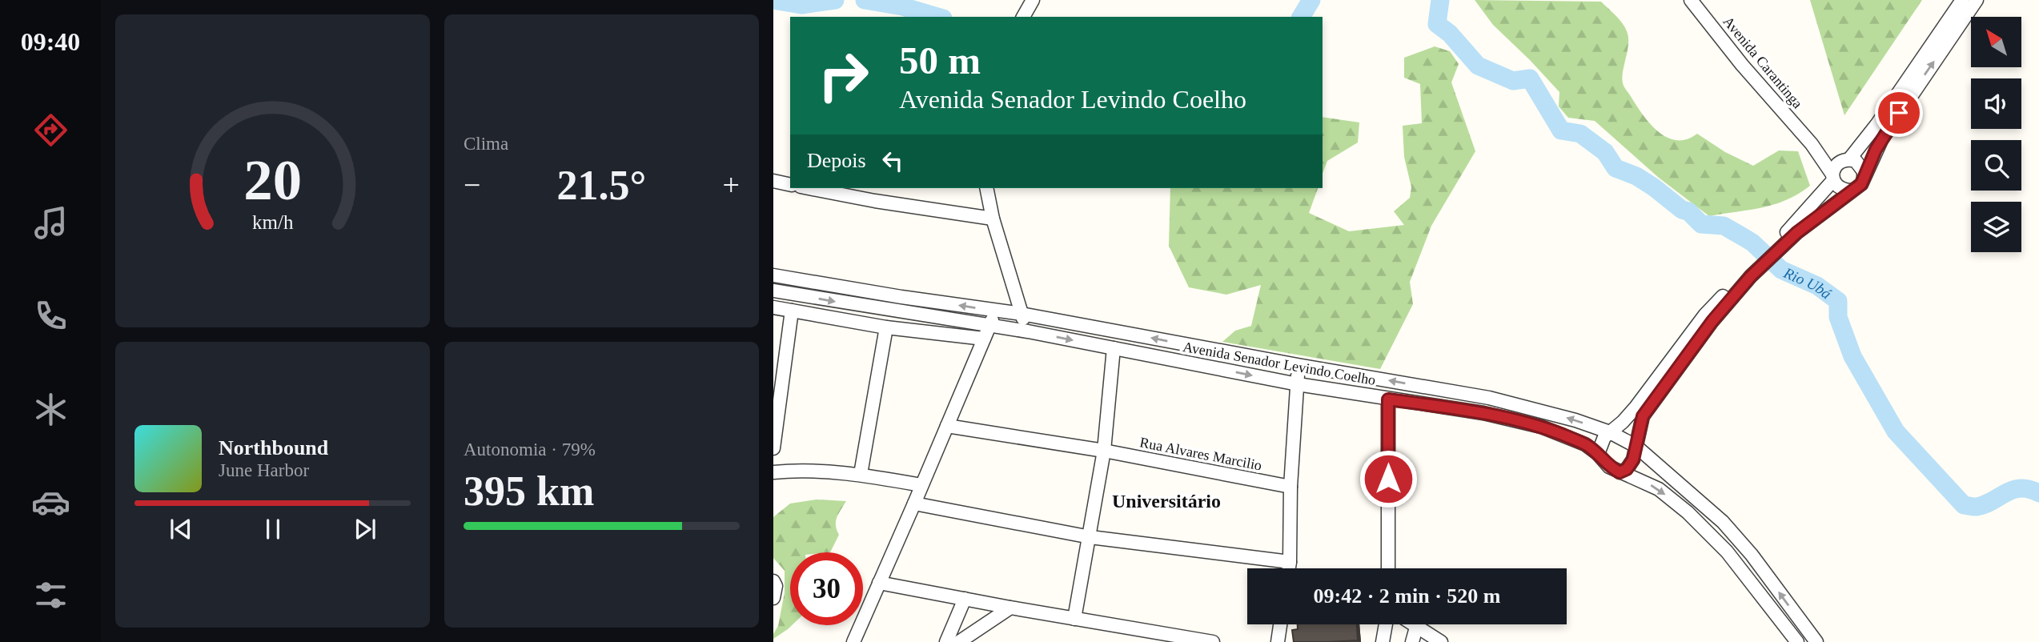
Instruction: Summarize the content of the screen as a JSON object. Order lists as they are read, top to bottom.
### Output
{
  "streets": {
    "street": ["Avenida Carantinga", "Avenida Senador Levindo Coelho", "Rua Alvares Marcilio"]
  },
  "districts": ["Universitário"],
  "water": ["Rio Ubá"],
  "north": "top left",
  "page": {
    "tabs": "09:40",
    "tile": [
      "Clima",
      ["Autonomia · 79%", "395 km"]
    ],
    "turn": ["50 m", "Avenida Senador Levindo Coelho"],
    "then": "Depois",
    "heat": ["−", "21.5°", "+"],
    "song": ["Northbound", "June Harbor"],
    "limit": "30",
    "trip": "09:42 · 2 min · 520 m",
    "gauge": ["20", "km/h"]
  }
}
